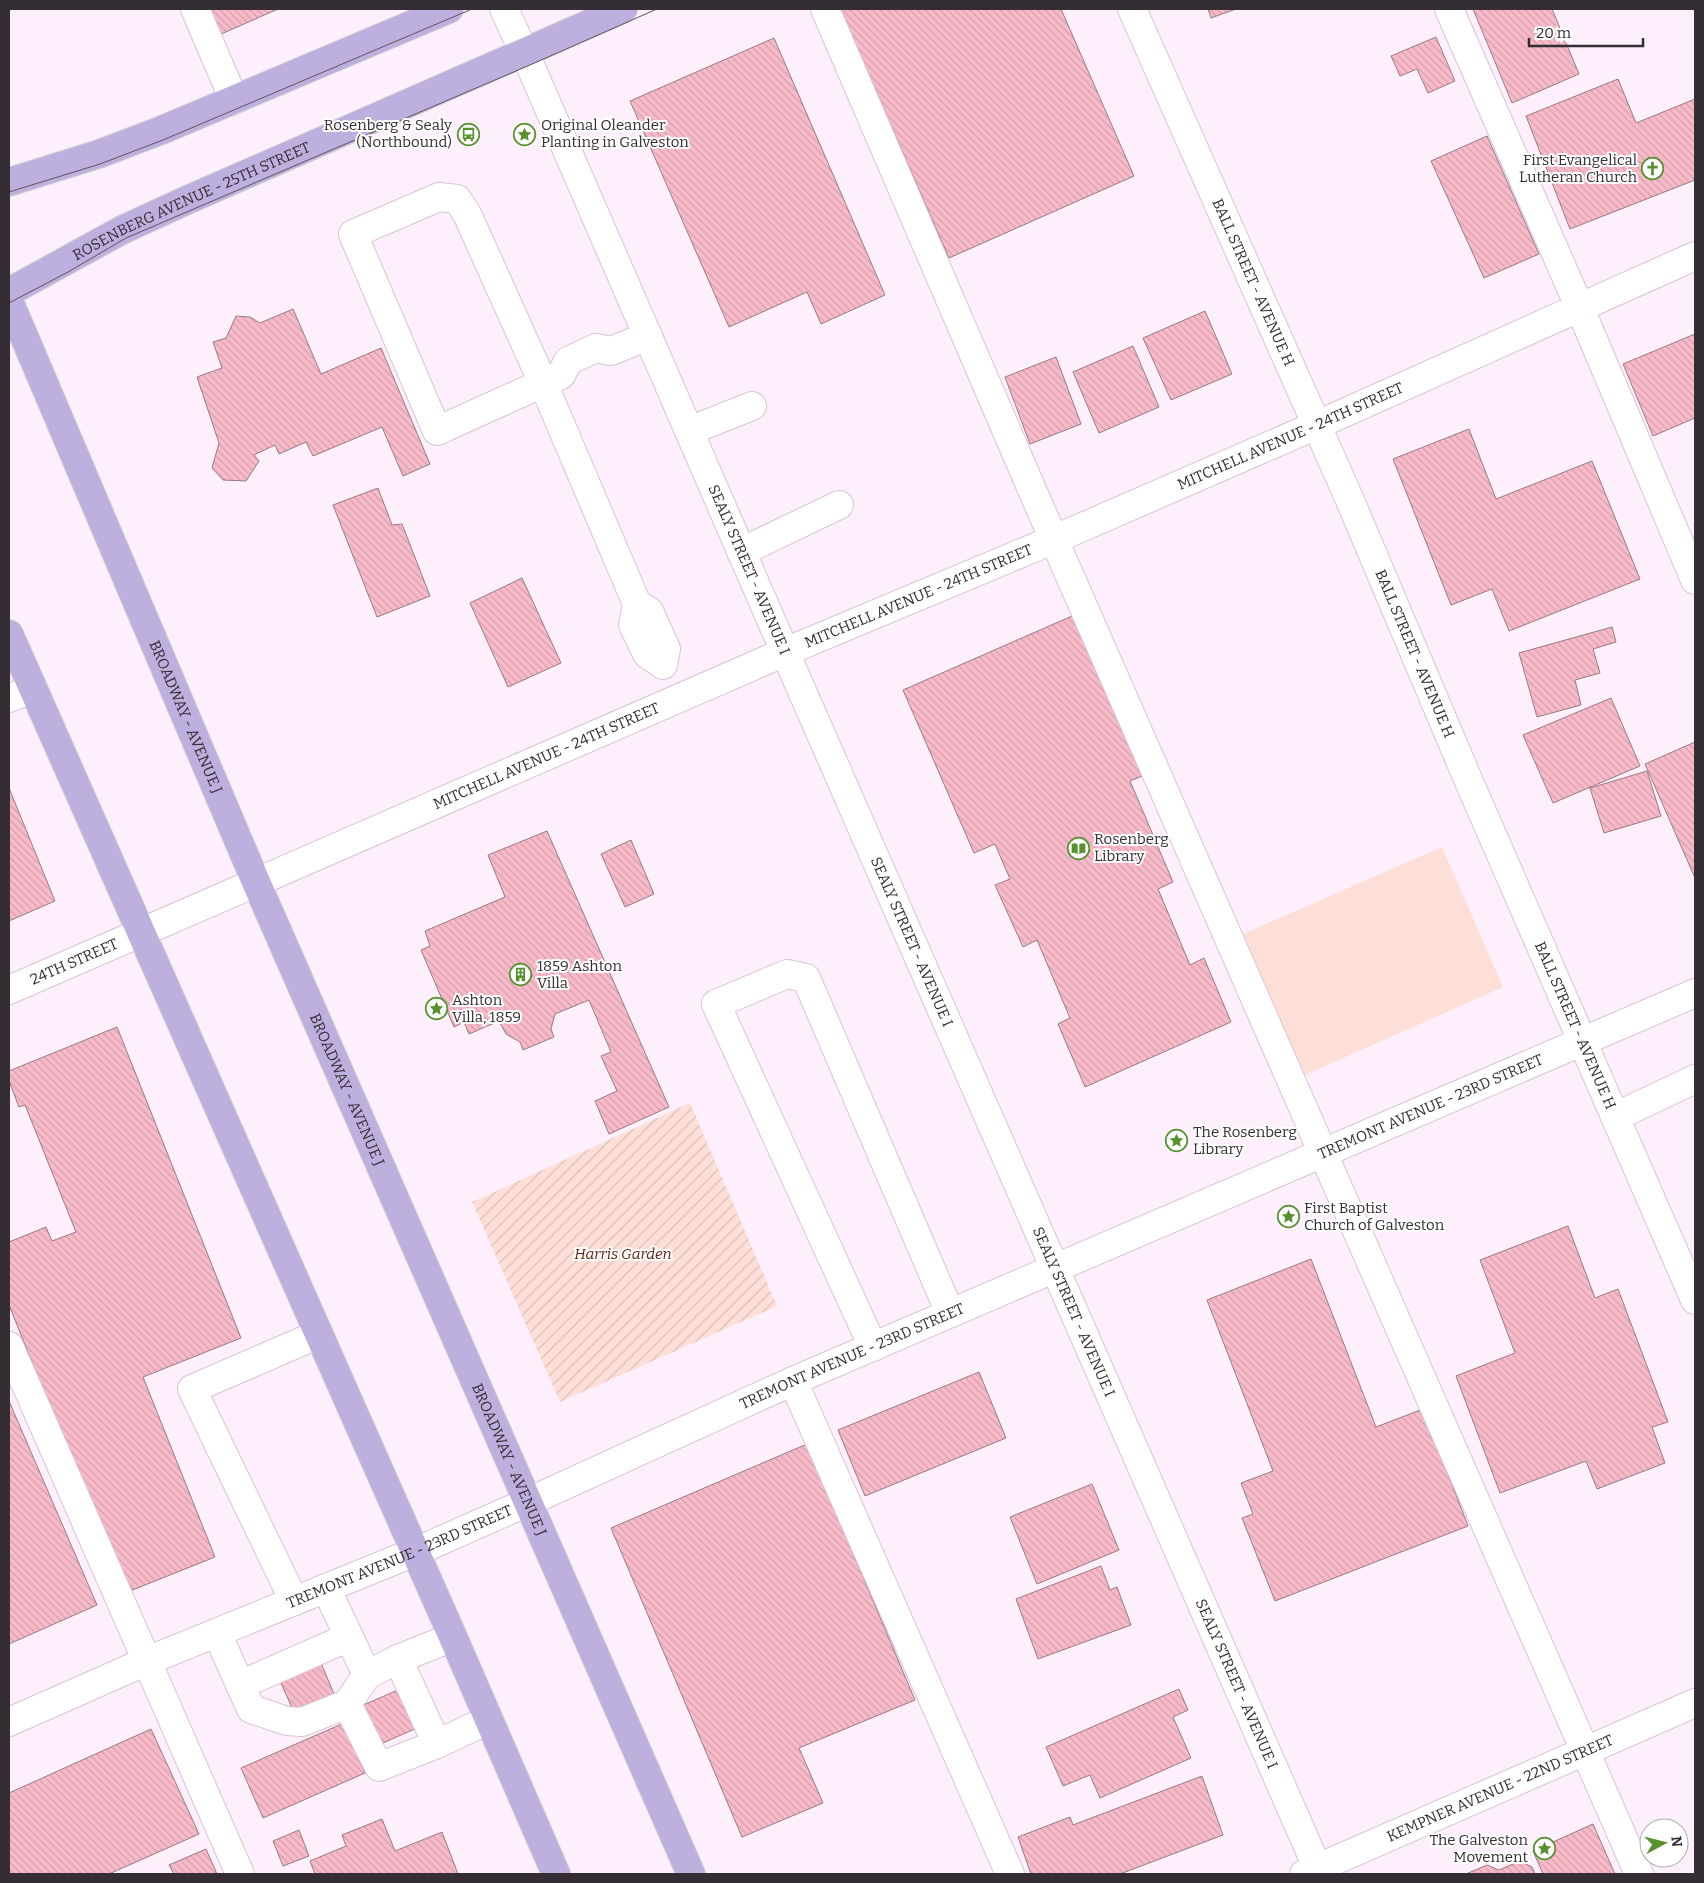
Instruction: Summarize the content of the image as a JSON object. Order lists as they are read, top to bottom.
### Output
{
  "streets": {
    "main road": ["ROSENBERG AVENUE - 25TH STREET", "BROADWAY - AVENUE J"],
    "street": [
      "BALL STREET - AVENUE H",
      "MITCHELL AVENUE - 24TH STREET",
      "SEALY STREET - AVENUE I",
      "24TH STREET",
      "TREMONT AVENUE - 23RD STREET",
      "KEMPNER AVENUE - 22ND STREET"
    ]
  },
  "crossings": [
    ["ROSENBERG AVENUE - 25TH STREET", "SEALY STREET - AVENUE I"],
    ["BALL STREET - AVENUE H", "MITCHELL AVENUE - 24TH STREET"],
    ["BALL STREET - AVENUE H", "TREMONT AVENUE - 23RD STREET"],
    ["MITCHELL AVENUE - 24TH STREET", "SEALY STREET - AVENUE I"],
    ["MITCHELL AVENUE - 24TH STREET", "BROADWAY - AVENUE J"],
    ["MITCHELL AVENUE - 24TH STREET", "24TH STREET"],
    ["SEALY STREET - AVENUE I", "TREMONT AVENUE - 23RD STREET"],
    ["SEALY STREET - AVENUE I", "KEMPNER AVENUE - 22ND STREET"],
    ["BROADWAY - AVENUE J", "TREMONT AVENUE - 23RD STREET"]
  ],
  "parks": ["Harris Garden"],
  "places": {
    "bus stop": ["Rosenberg & Sealy (Northbound)"],
    "place": [
      "Original Oleander Planting in Galveston",
      "Ashton Villa, 1859",
      "The Rosenberg Library",
      "First Baptist Church of Galveston",
      "The Galveston Movement"
    ],
    "church": ["First Evangelical Lutheran Church"],
    "library": ["Rosenberg Library"],
    "building": ["1859 Ashton Villa"]
  },
  "scale_bar": "20 m",
  "north": "right"
}
